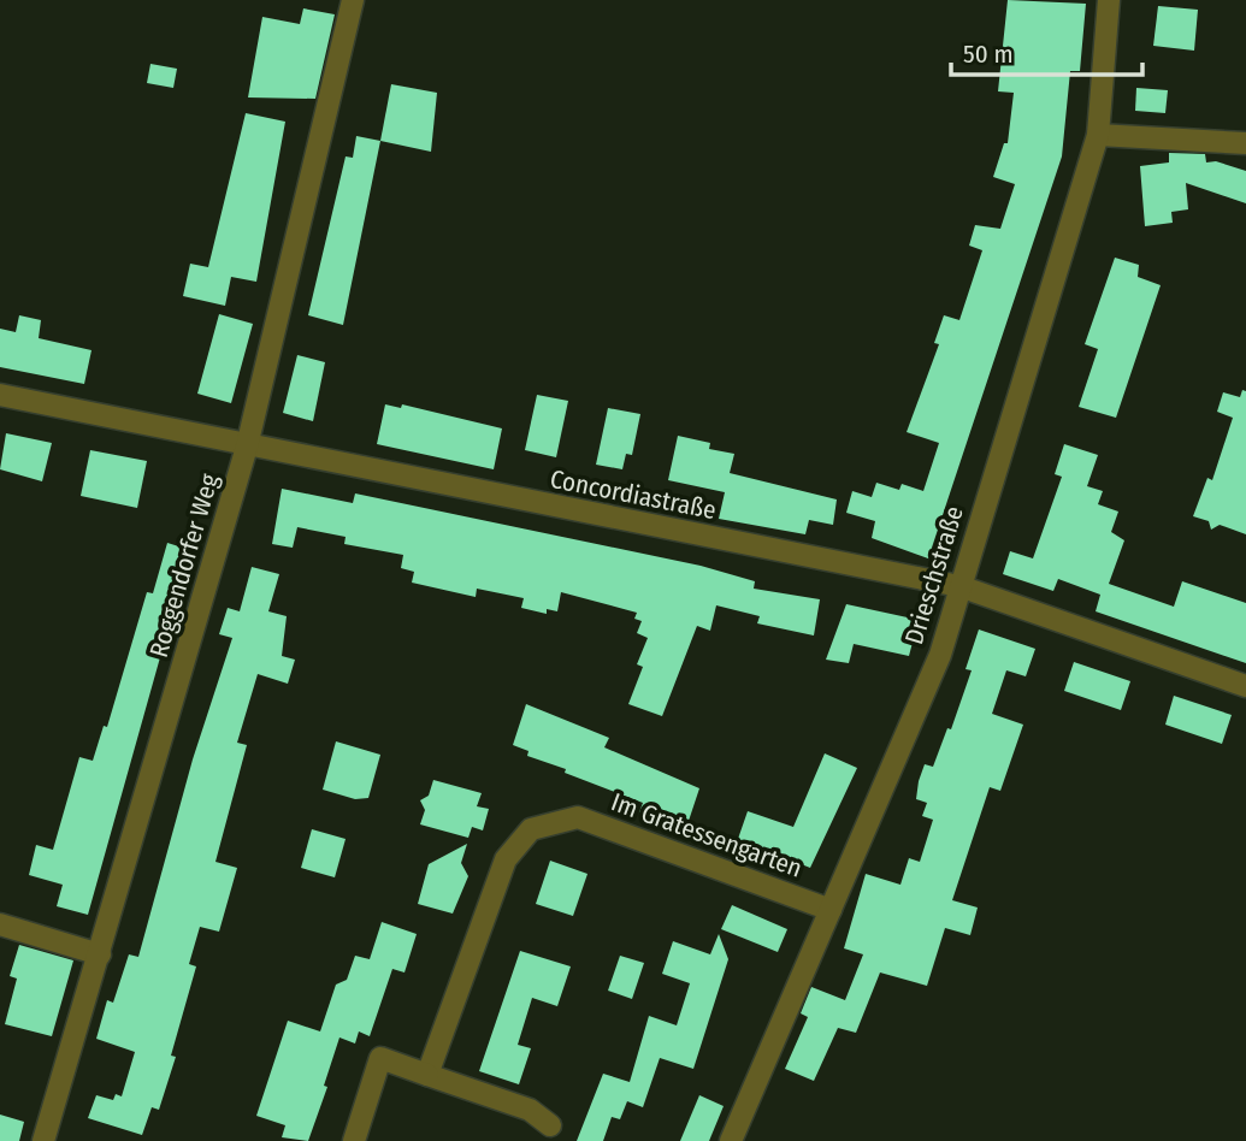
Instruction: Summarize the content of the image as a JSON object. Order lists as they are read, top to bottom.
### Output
{
  "streets": {
    "street": [
      "Concordiastraße",
      "Roggendorfer Weg",
      "Drieschstraße",
      "Im Gratessengarten"
    ]
  },
  "crossings": [
    ["Concordiastraße", "Roggendorfer Weg"],
    ["Concordiastraße", "Drieschstraße"],
    ["Drieschstraße", "Im Gratessengarten"]
  ],
  "scale_bar": "50 m"
}
